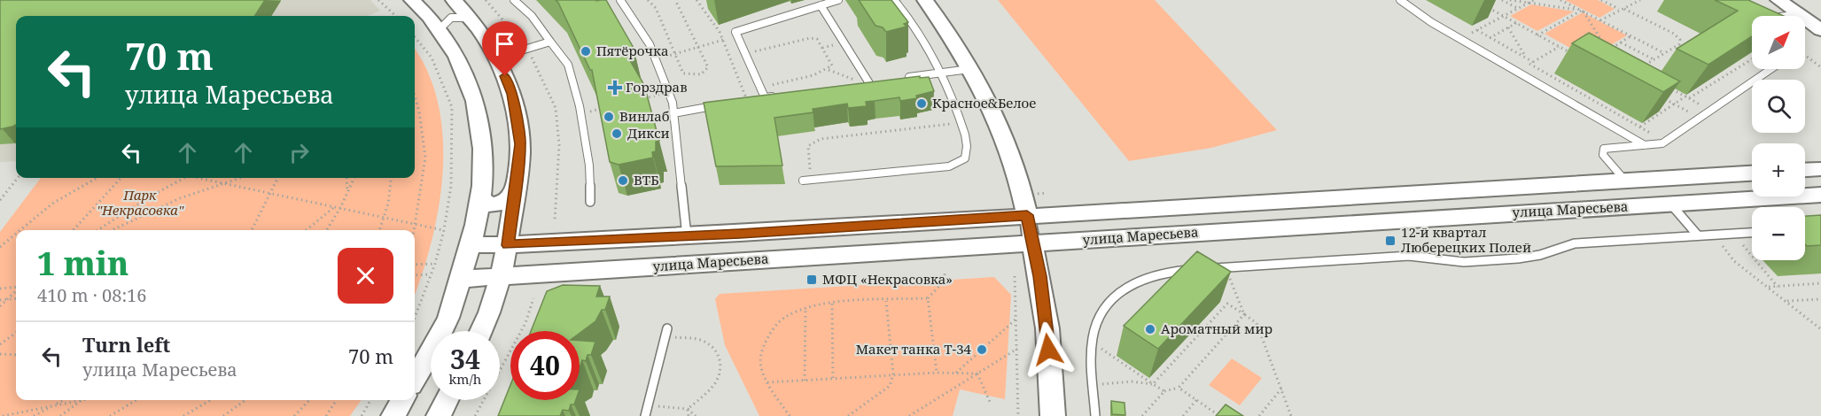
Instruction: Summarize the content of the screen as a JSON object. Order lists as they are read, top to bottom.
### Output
{
  "streets": {
    "street": ["улица Маресьева"]
  },
  "parks": ["Парк \"Некрасовка\""],
  "places": {
    "other": [
      "Пятёрочка",
      "Красное&Белое",
      "Винлаб",
      "Дикси",
      "ВТБ",
      "Ароматный мир",
      "Макет танка Т-34"
    ],
    "health": ["Горздрав"],
    "transit": ["12-й квартал Люберецких Полей", "МФЦ «Некрасовка»"]
  },
  "north": "top right",
  "page": {
    "map_buttons": ["+", "−"],
    "turn": ["70 m", "улица Маресьева"],
    "heading": ["1 min", "410 m · 08:16"],
    "list": [
      {
        "name": "Turn left",
        "note": "улица Маресьева",
        "value": "70 m"
      }
    ],
    "speed": "34 km/h",
    "limit": "40"
  }
}
